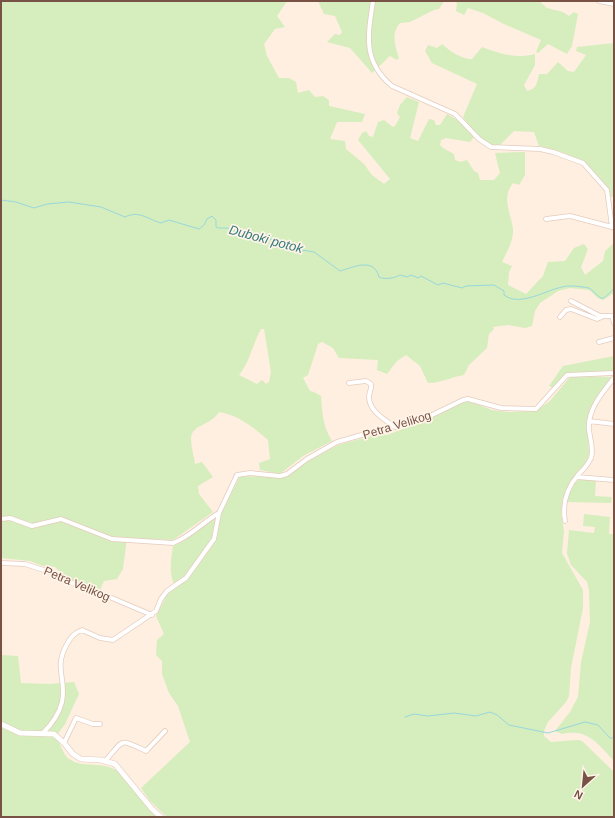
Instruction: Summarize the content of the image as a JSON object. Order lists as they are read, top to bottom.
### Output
{
  "streets": {
    "street": ["Petra Velikog"]
  },
  "water": ["Duboki potok"],
  "north": "bottom left"
}
